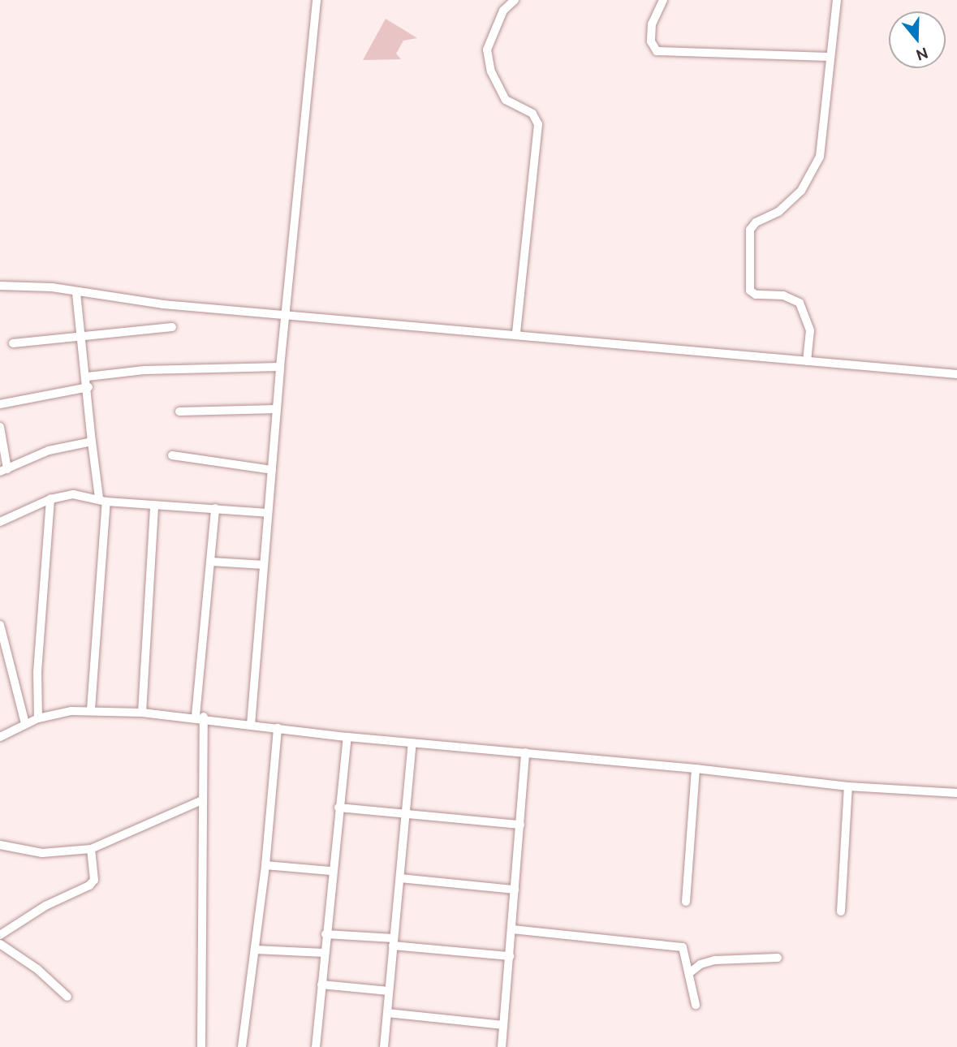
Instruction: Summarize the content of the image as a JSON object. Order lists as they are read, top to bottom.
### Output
{
  "north": "bottom"
}
